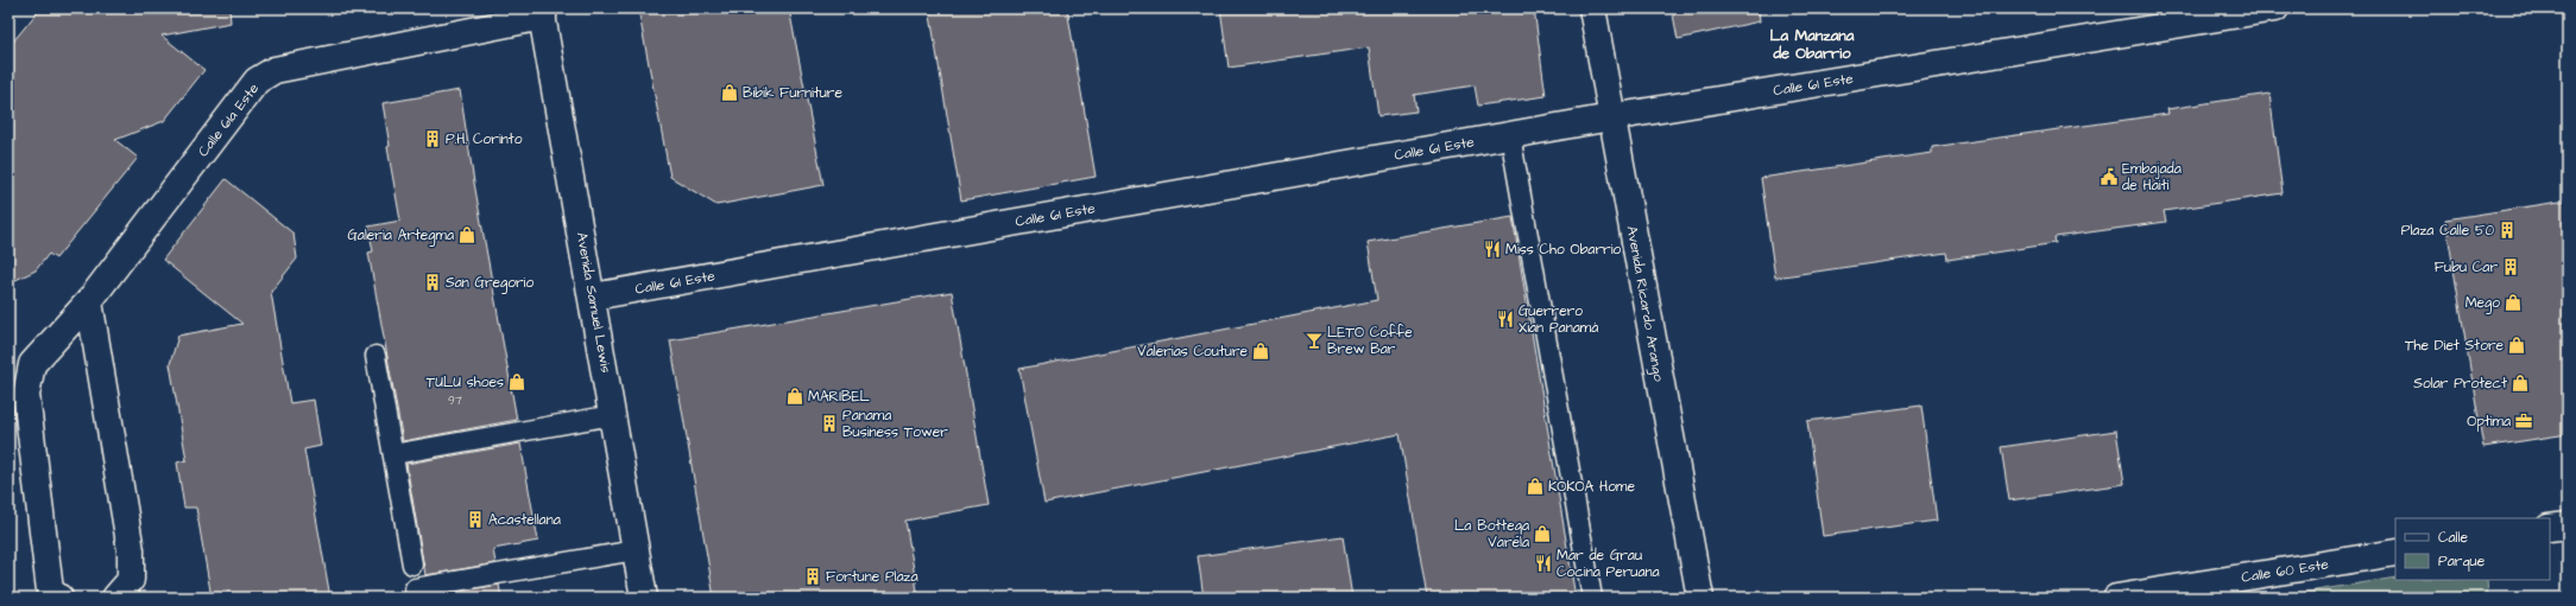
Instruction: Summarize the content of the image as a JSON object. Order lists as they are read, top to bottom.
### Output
{
  "streets": {
    "street": [
      "Calle 61 Este",
      "Calle 61a Este",
      "Avenida Samuel Lewis",
      "Avenida Ricardo Arango",
      "Calle 60 Este"
    ]
  },
  "crossings": [
    ["Calle 61 Este", "Avenida Samuel Lewis"],
    ["Calle 61 Este", "Avenida Ricardo Arango"],
    ["Calle 61a Este", "Avenida Samuel Lewis"]
  ],
  "districts": ["La Manzana de Obarrio"],
  "places": {
    "shop": [
      "Bibik Furniture",
      "Galeria Artegma",
      "Mego",
      "The Diet Store",
      "Valerias Couture",
      "TULU shoes",
      "Solar Protect",
      "MARIBEL",
      "KOKOA Home",
      "La Bottega Varela"
    ],
    "building": [
      "P.H. Corinto",
      "Plaza Calle 50",
      "Fubu Car",
      "San Gregorio",
      "Panama Business Tower",
      "Acastellana",
      "Fortune Plaza"
    ],
    "public building": ["Embajada de Haití"],
    "restaurant": ["Miss Cho Obarrio", "Guerrero Xian Panamá", "Mar de Grau Cocina Peruana"],
    "bar": ["LETO Coffe Brew Bar"],
    "office": ["Optima"]
  },
  "house_numbers": ["97"],
  "legend": ["Calle", "Parque"]
}
